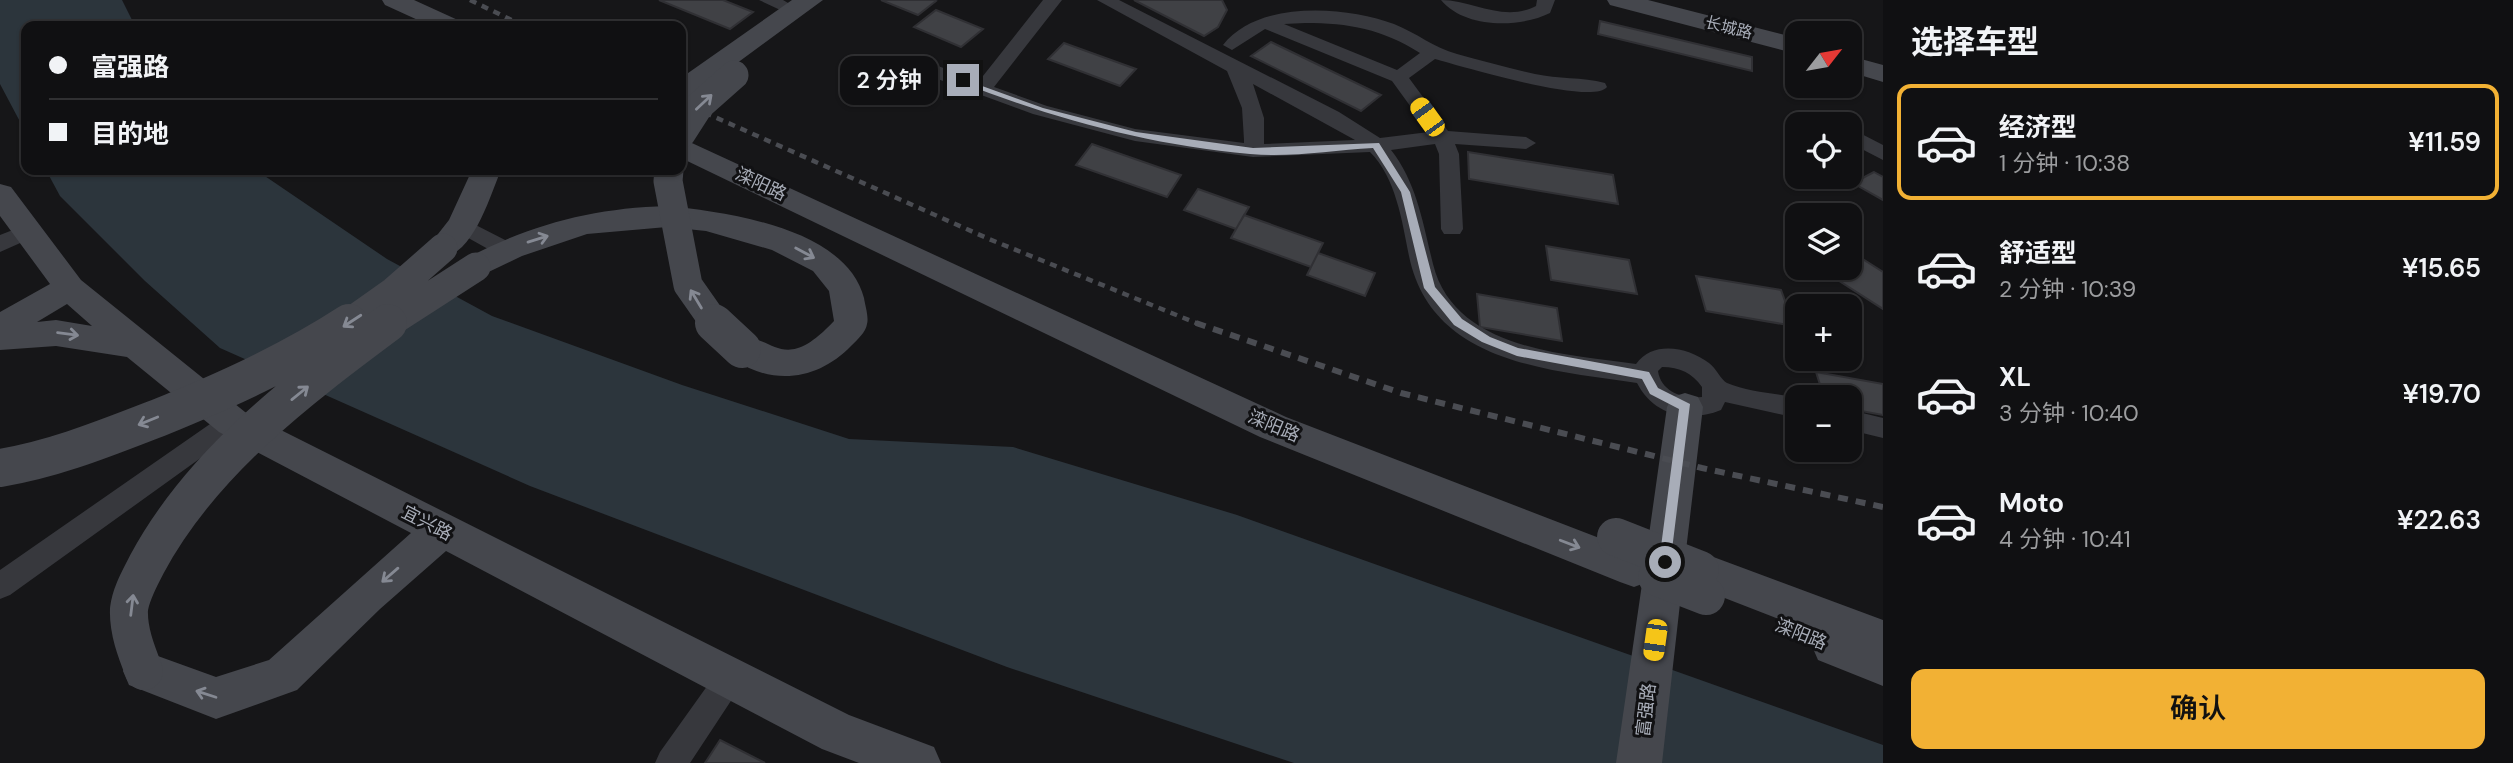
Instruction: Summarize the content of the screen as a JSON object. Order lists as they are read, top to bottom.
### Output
{
  "streets": {
    "main road": [
      "长城路",
      "滦阳路",
      "宜兴路",
      "富强路"
    ]
  },
  "north": "top right",
  "page": {
    "heading": "选择车型",
    "map_buttons": ["+", "−"],
    "banner": ["富强路", "目的地"],
    "bubble": "2 分钟",
    "list": [
      {
        "name": "经济型",
        "note": "1 分钟 · 10:38",
        "value": "¥11.59"
      },
      {
        "name": "舒适型",
        "note": "2 分钟 · 10:39",
        "value": "¥15.65"
      },
      {
        "name": "XL",
        "note": "3 分钟 · 10:40",
        "value": "¥19.70"
      },
      {
        "name": "Moto",
        "note": "4 分钟 · 10:41",
        "value": "¥22.63"
      }
    ],
    "buttons": "确认"
  }
}
